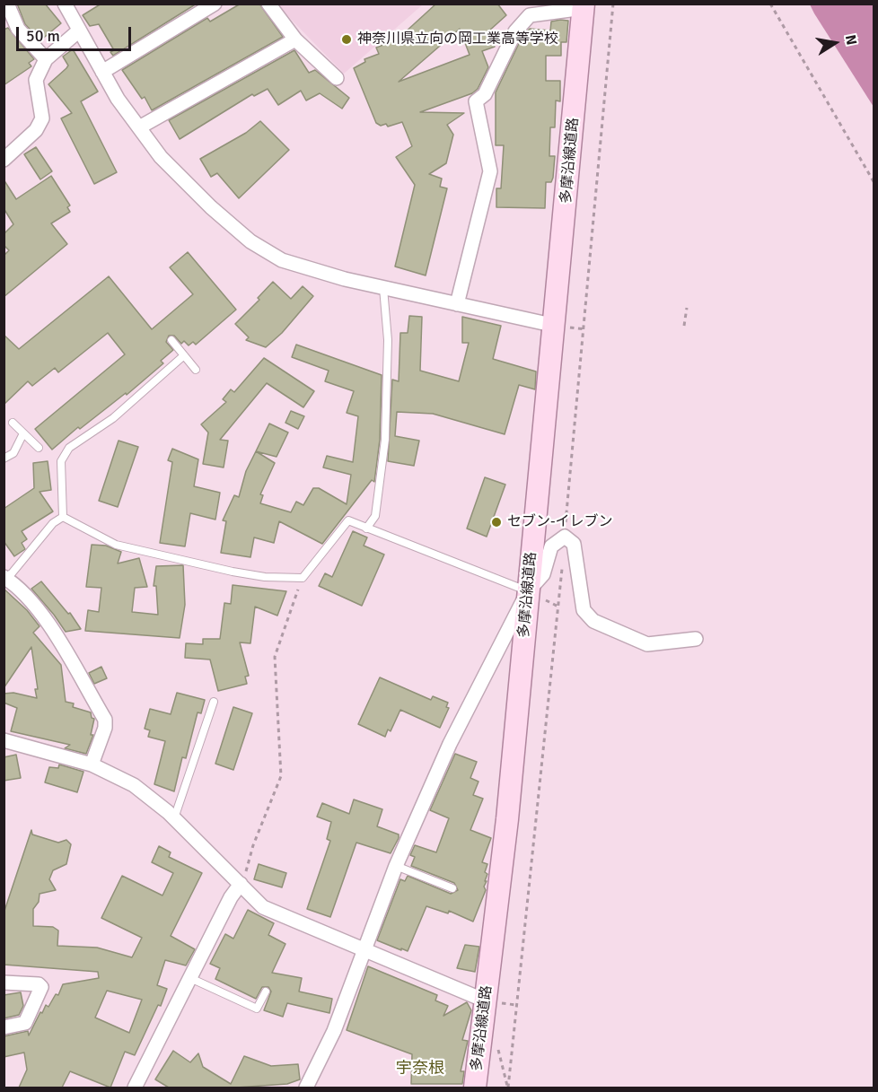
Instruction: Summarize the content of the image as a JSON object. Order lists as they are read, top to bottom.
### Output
{
  "streets": {
    "main road": ["多摩沿線道路"]
  },
  "districts": ["宇奈根"],
  "places": ["神奈川県立向の岡工業高等学校", "セブン-イレブン"],
  "scale_bar": "50 m",
  "north": "right"
}
